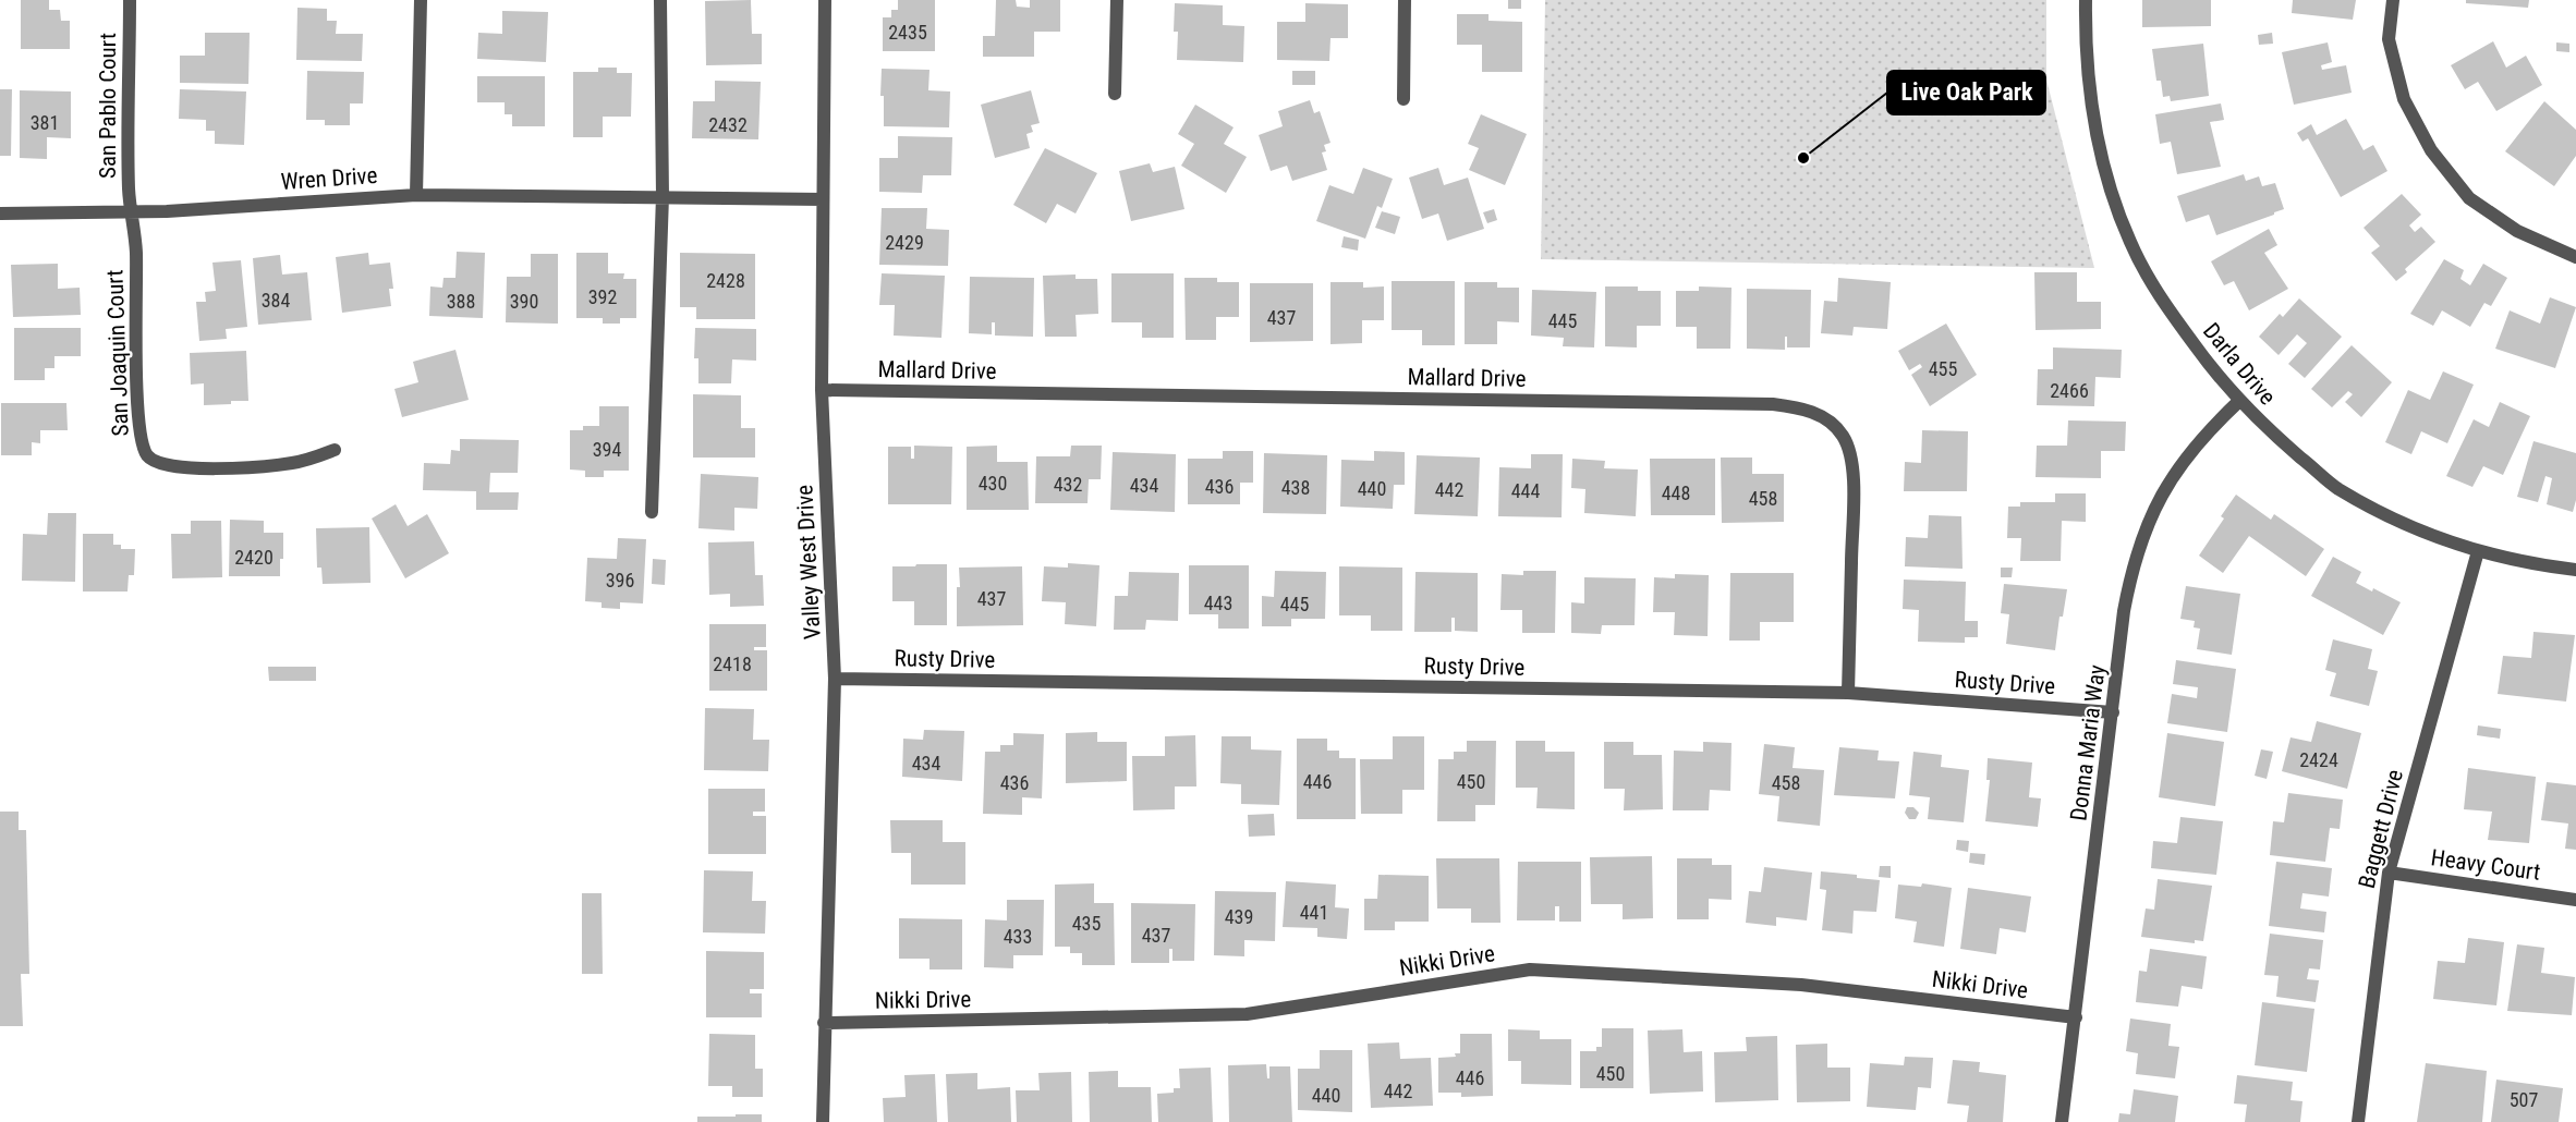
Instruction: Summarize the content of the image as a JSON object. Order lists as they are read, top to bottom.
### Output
{
  "streets": {
    "street": [
      "San Pablo Court",
      "Wren Drive",
      "San Joaquin Court",
      "Darla Drive",
      "Mallard Drive",
      "Valley West Drive",
      "Rusty Drive",
      "Donna Maria Way",
      "Baggett Drive",
      "Heavy Court",
      "Nikki Drive"
    ]
  },
  "crossings": [
    ["San Pablo Court", "Wren Drive"],
    ["San Pablo Court", "San Joaquin Court"],
    ["Wren Drive", "San Joaquin Court"],
    ["Wren Drive", "Valley West Drive"],
    ["Darla Drive", "Donna Maria Way"],
    ["Darla Drive", "Baggett Drive"],
    ["Mallard Drive", "Valley West Drive"],
    ["Mallard Drive", "Rusty Drive"],
    ["Valley West Drive", "Rusty Drive"],
    ["Valley West Drive", "Nikki Drive"],
    ["Rusty Drive", "Donna Maria Way"],
    ["Donna Maria Way", "Nikki Drive"],
    ["Baggett Drive", "Heavy Court"]
  ],
  "places": ["Live Oak Park"],
  "house_numbers": [
    "2435",
    "381",
    "2432",
    "2429",
    "2428",
    "392",
    "384",
    "388",
    "390",
    "437",
    "445",
    "455",
    "2466",
    "394",
    "430",
    "432",
    "434",
    "436",
    "438",
    "440",
    "442",
    "444",
    "448",
    "458",
    "2420",
    "396",
    "437",
    "443",
    "445",
    "2418",
    "2424",
    "434",
    "446",
    "450",
    "436",
    "458",
    "441",
    "439",
    "435",
    "437",
    "433",
    "450",
    "446",
    "442",
    "440",
    "507"
  ]
}
